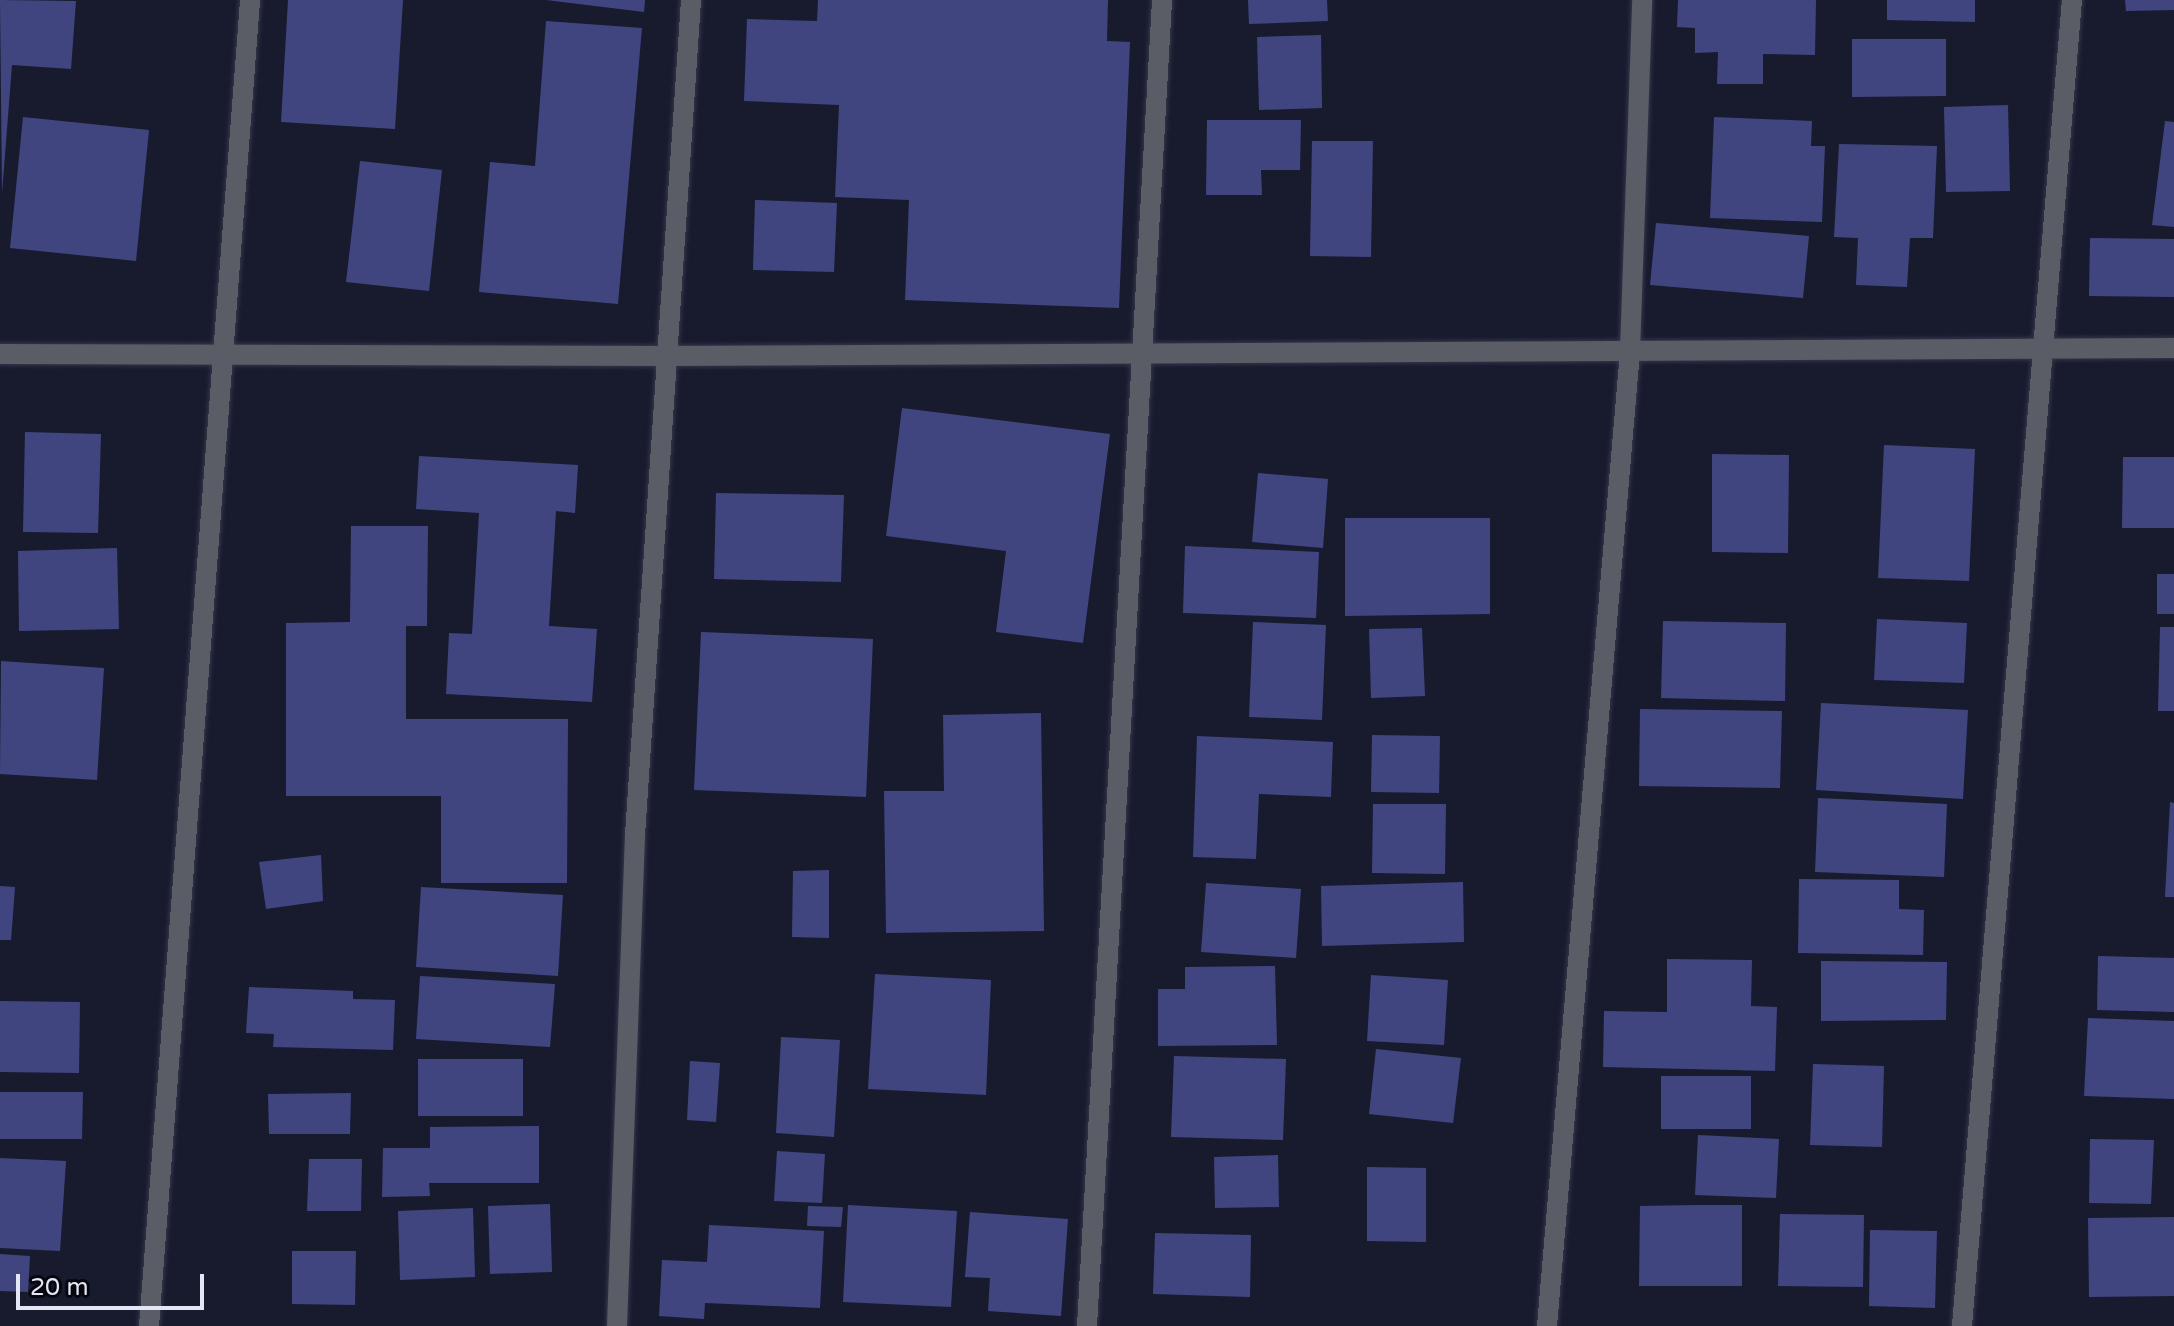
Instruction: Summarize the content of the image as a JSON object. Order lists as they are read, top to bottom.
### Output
{
  "scale_bar": "20 m"
}
